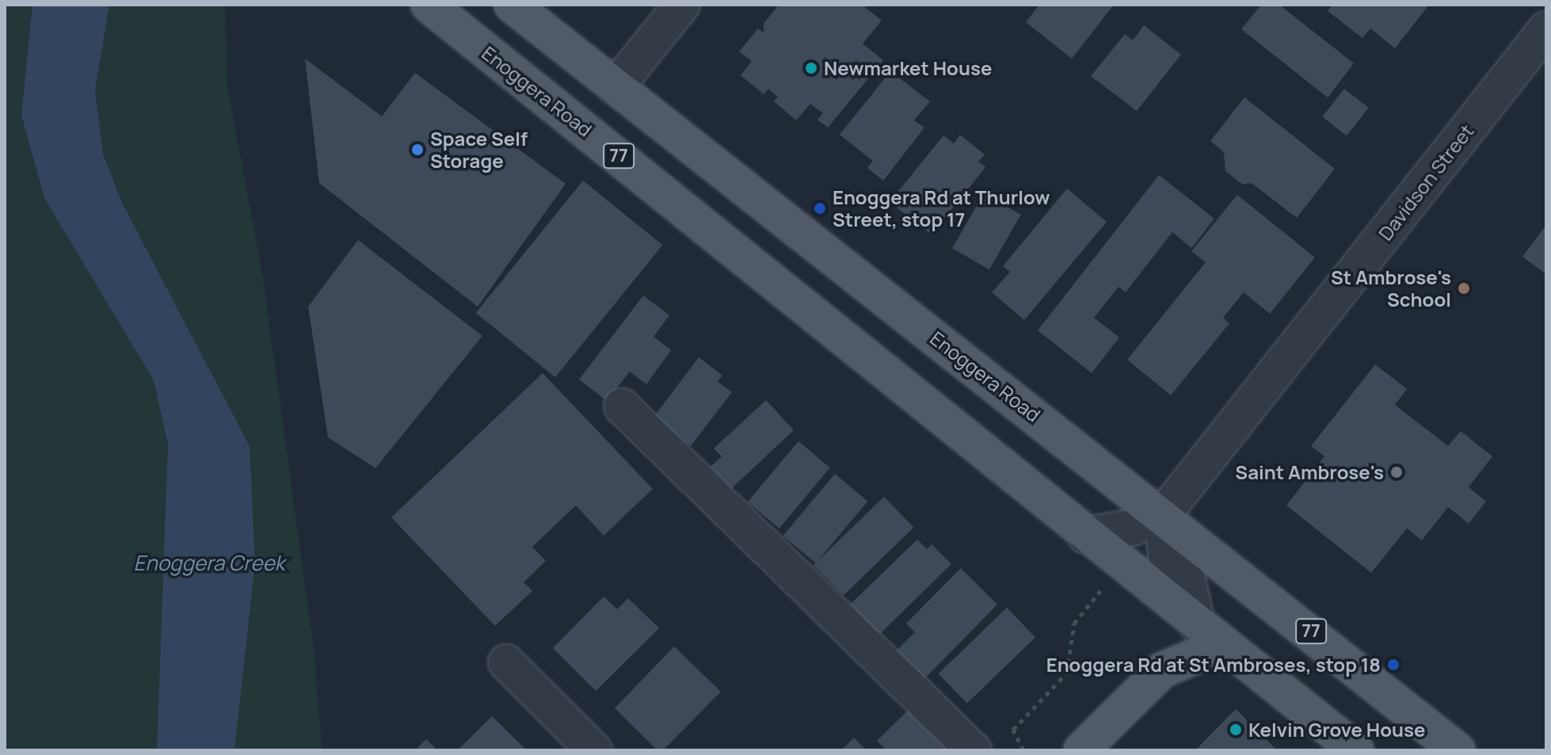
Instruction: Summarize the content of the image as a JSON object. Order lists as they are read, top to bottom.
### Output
{
  "streets": {
    "main road": ["Enoggera Road", "77"],
    "street": ["Davidson Street"]
  },
  "crossings": [
    ["Enoggera Road", "Davidson Street"]
  ],
  "water": ["Enoggera Creek"],
  "places": [
    "Newmarket House",
    "Space Self Storage",
    "Enoggera Rd at Thurlow Street, stop 17",
    "St Ambrose's School",
    "Saint Ambrose's",
    "Enoggera Rd at St Ambroses, stop 18",
    "Kelvin Grove House"
  ]
}
